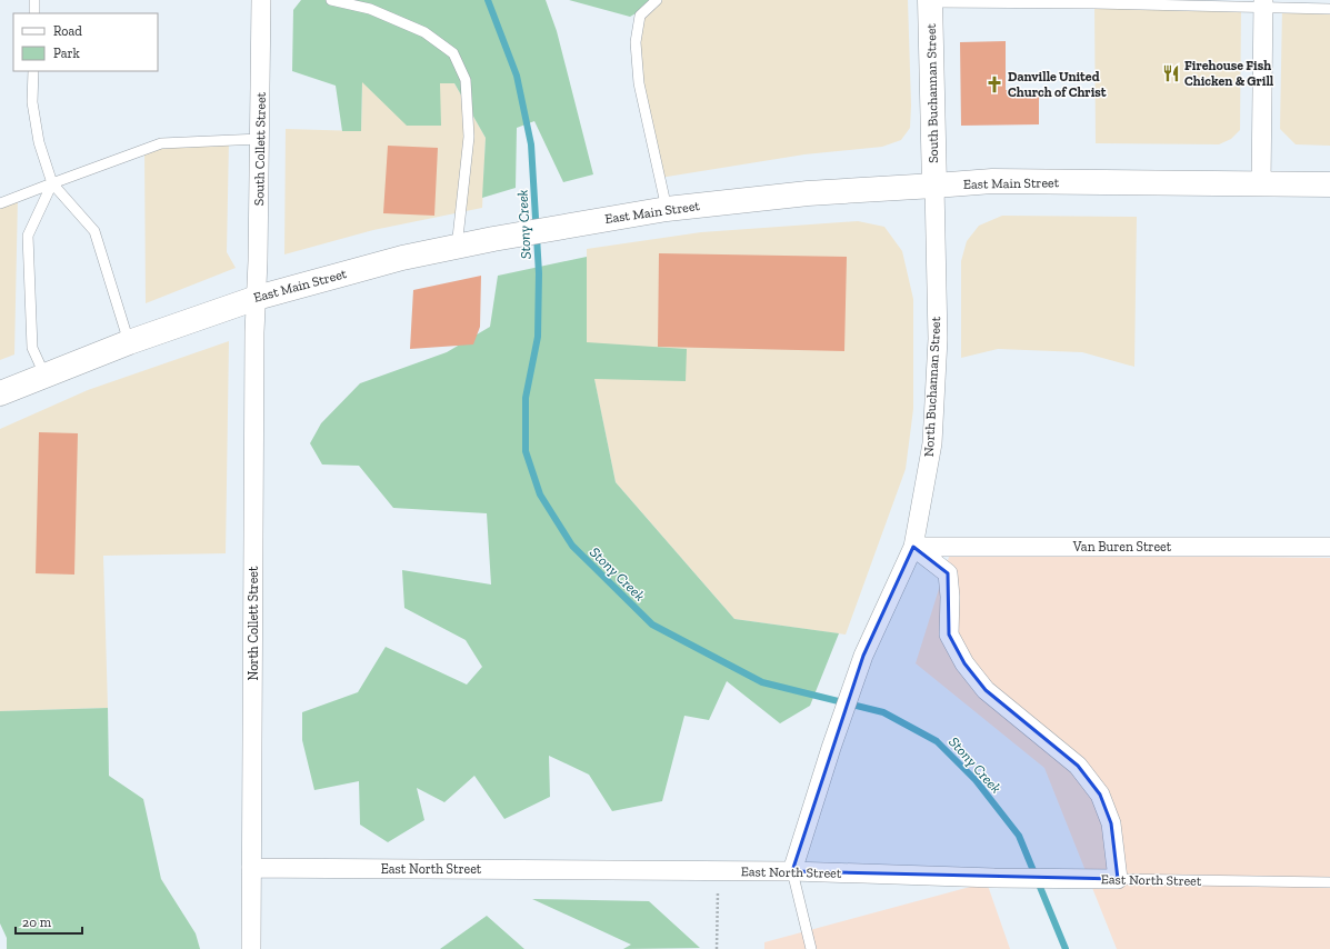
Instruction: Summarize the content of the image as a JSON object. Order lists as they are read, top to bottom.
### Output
{
  "streets": {
    "main road": ["South Buchannan Street", "East Main Street"],
    "street": [
      "South Collett Street",
      "North Buchannan Street",
      "Van Buren Street",
      "North Collett Street",
      "East North Street"
    ]
  },
  "crossings": [
    ["South Buchannan Street", "East Main Street"],
    ["South Buchannan Street", "North Buchannan Street"],
    ["South Collett Street", "East Main Street"],
    ["South Collett Street", "North Collett Street"],
    ["East Main Street", "North Buchannan Street"],
    ["East Main Street", "North Collett Street"],
    ["North Buchannan Street", "Van Buren Street"],
    ["North Buchannan Street", "East North Street"],
    ["North Collett Street", "East North Street"]
  ],
  "water": ["Stony Creek"],
  "places": {
    "restaurant": ["Firehouse Fish Chicken & Grill"],
    "church": ["Danville United Church of Christ"]
  },
  "legend": ["Road", "Park"],
  "scale_bar": "20 m"
}
